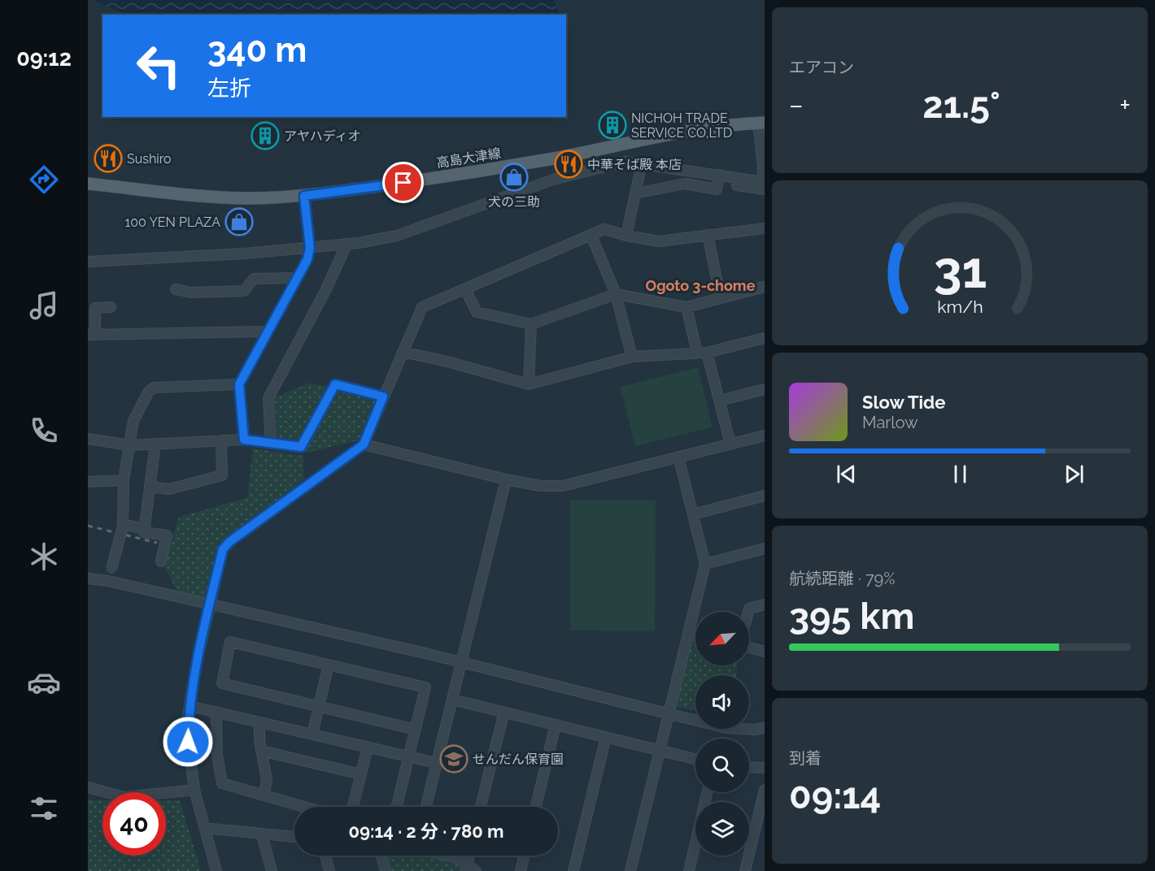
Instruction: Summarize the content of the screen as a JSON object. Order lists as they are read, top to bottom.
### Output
{
  "streets": {
    "main road": ["高島大津線"]
  },
  "districts": ["Ogoto 3-chome"],
  "places": {
    "building": ["NICHOH TRADE SERVICE CO,LTD", "アヤハディオ"],
    "restaurant": ["Sushiro", "中華そば殿 本店"],
    "shop": ["犬の三助", "100 YEN PLAZA"],
    "school or university": ["せんだん保育園"]
  },
  "north": "bottom left",
  "page": {
    "tabs": "09:12",
    "tile": [
      "エアコン",
      ["航続距離 · 79%", "395 km"],
      ["到着", "09:14"]
    ],
    "turn": ["340 m", "左折"],
    "heat": ["−", "21.5°", "+"],
    "song": ["Slow Tide", "Marlow"],
    "limit": "40",
    "trip": "09:14 · 2 分 · 780 m",
    "gauge": ["31", "km/h"]
  }
}
